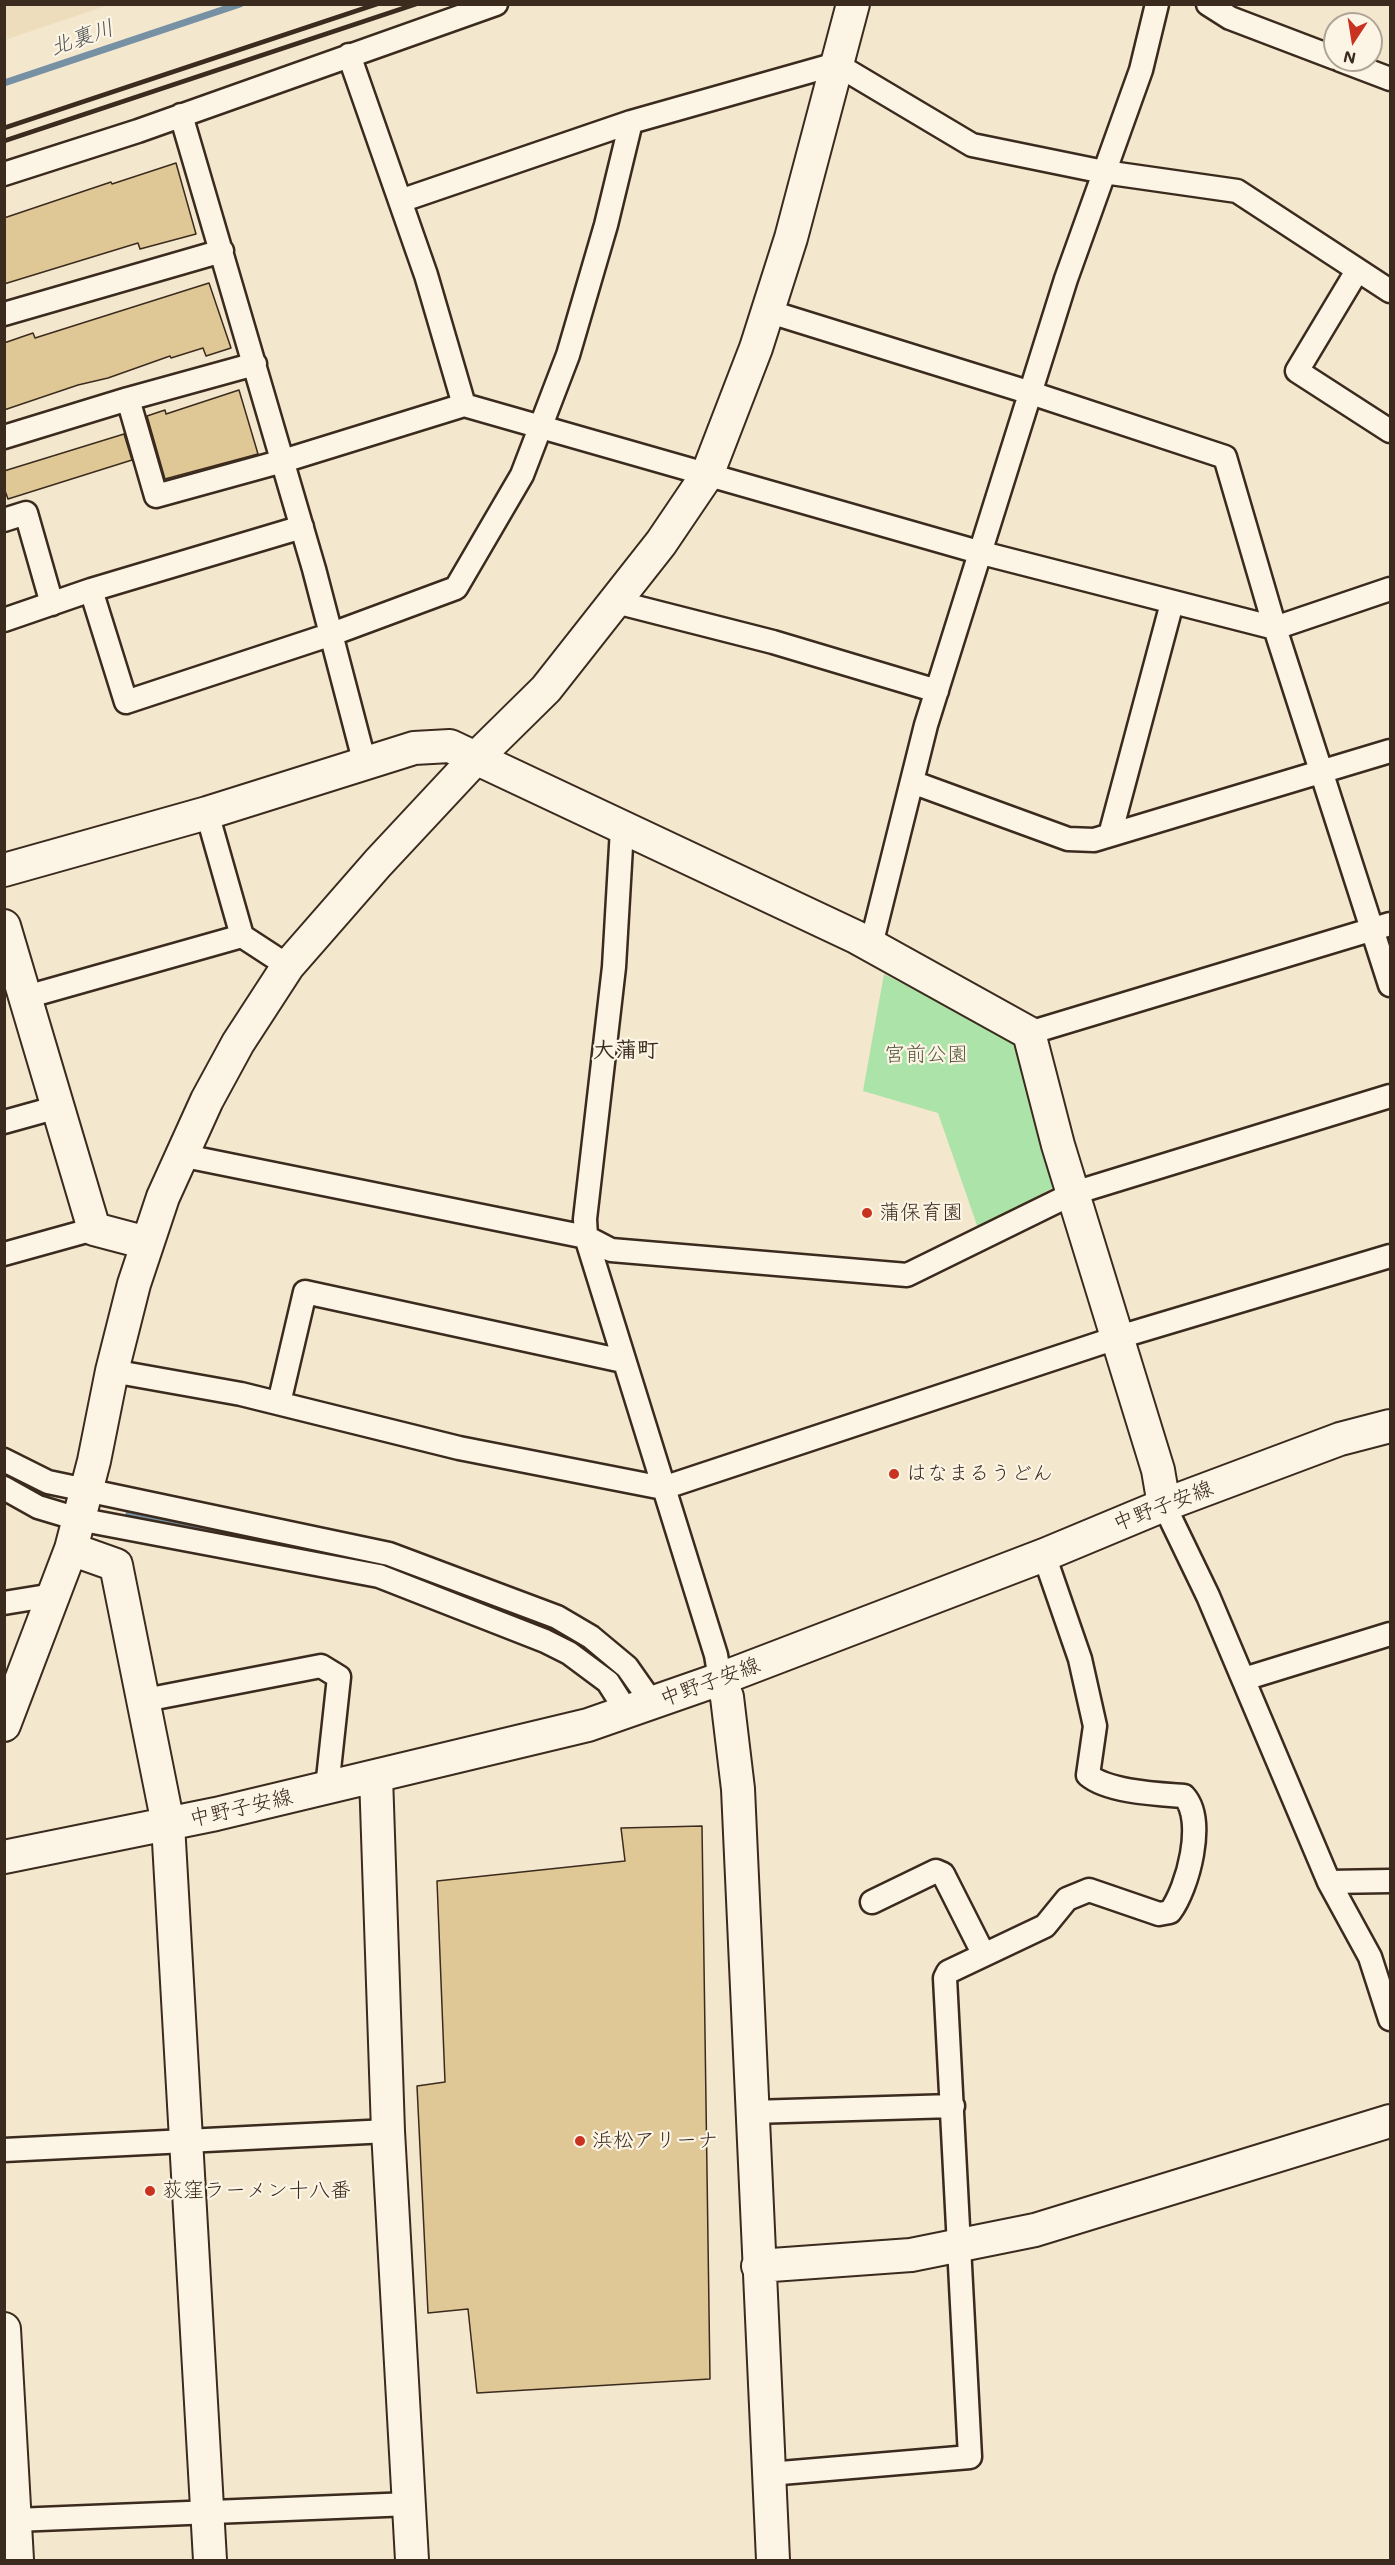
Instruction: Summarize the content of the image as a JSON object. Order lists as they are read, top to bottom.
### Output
{
  "streets": {
    "street": ["中野子安線"]
  },
  "districts": ["大蒲町"],
  "water": ["北裏川"],
  "parks": ["宮前公園"],
  "places": [
    "蒲保育園",
    "はなまるうどん",
    "浜松アリーナ",
    "荻窪ラーメン十八番"
  ],
  "north": "bottom"
}
